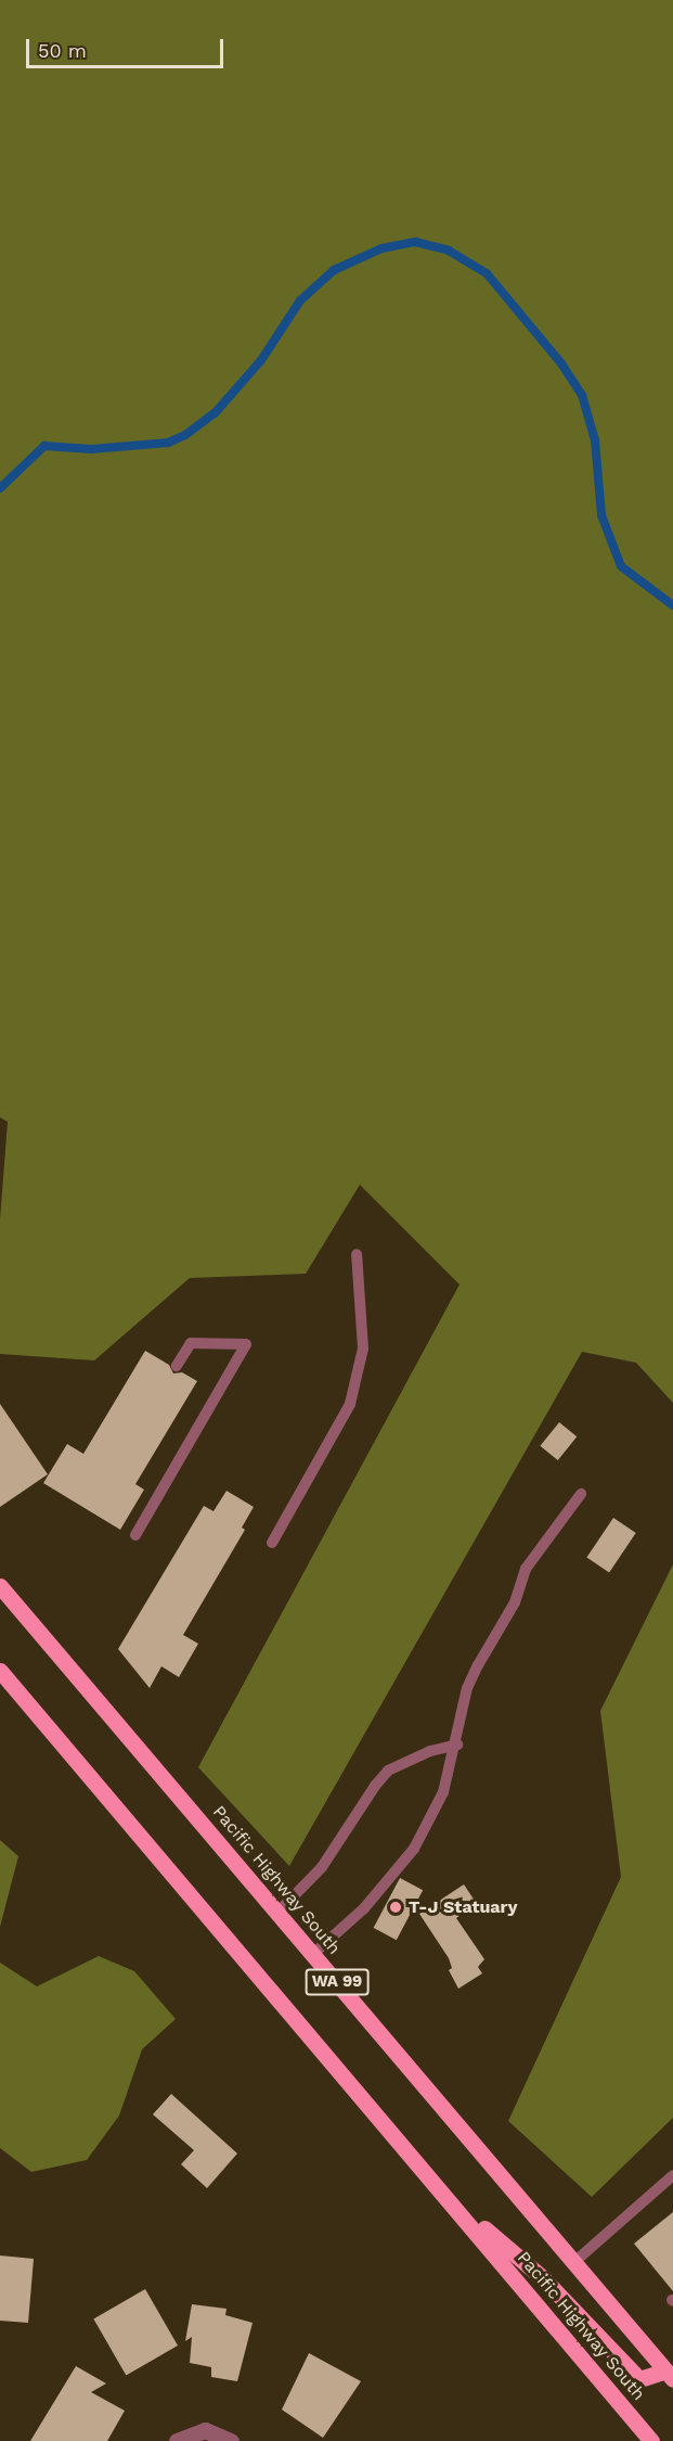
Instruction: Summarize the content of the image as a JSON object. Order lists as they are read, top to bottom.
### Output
{
  "streets": {
    "main road": ["Pacific Highway South", "WA 99"]
  },
  "places": ["T-J Statuary"],
  "scale_bar": "50 m"
}
